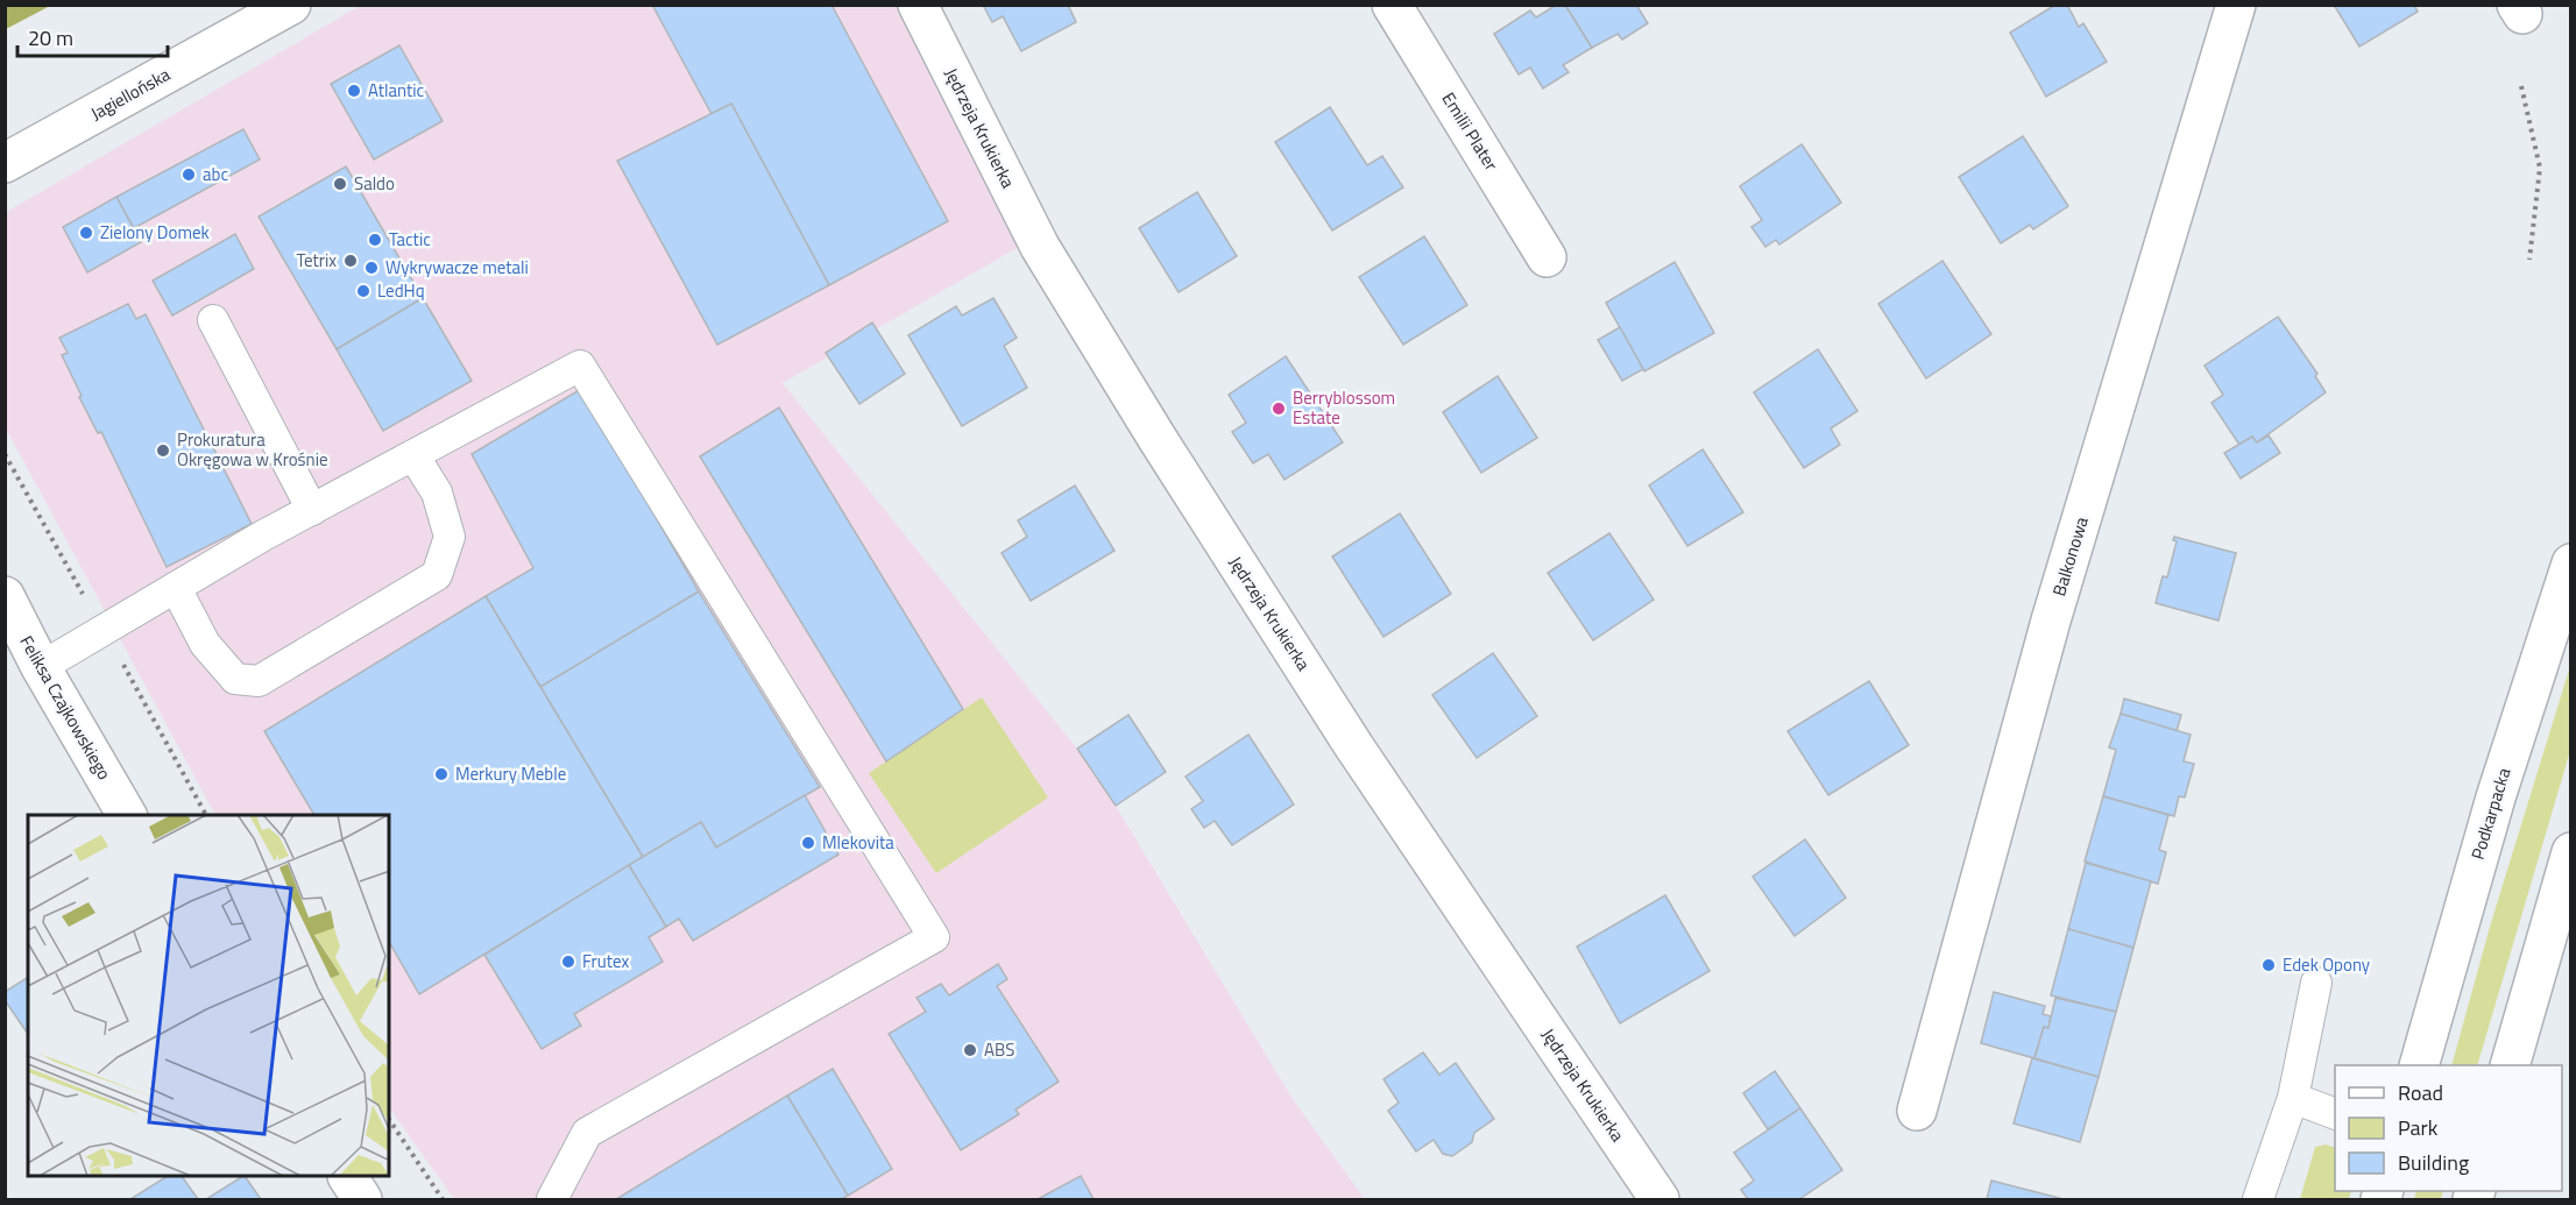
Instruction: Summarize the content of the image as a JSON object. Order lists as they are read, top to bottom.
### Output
{
  "streets": {
    "street": [
      "Jagiellońska",
      "Jędrzeja Krukierka",
      "Emilii Plater",
      "Balkonowa",
      "Feliksa Czajkowskiego",
      "Podkarpacka"
    ]
  },
  "places": [
    "Atlantic",
    "abc",
    "Saldo",
    "Zielony Domek",
    "Tactic",
    "Tetrix",
    "Wykrywacze metali",
    "LedHq",
    "Berryblossom Estate",
    "Prokuratura Okręgowa w Krośnie",
    "Merkury Meble",
    "Mlekovita",
    "Frutex",
    "Edek Opony",
    "ABS"
  ],
  "legend": ["Road", "Park", "Building"],
  "scale_bar": "20 m"
}
